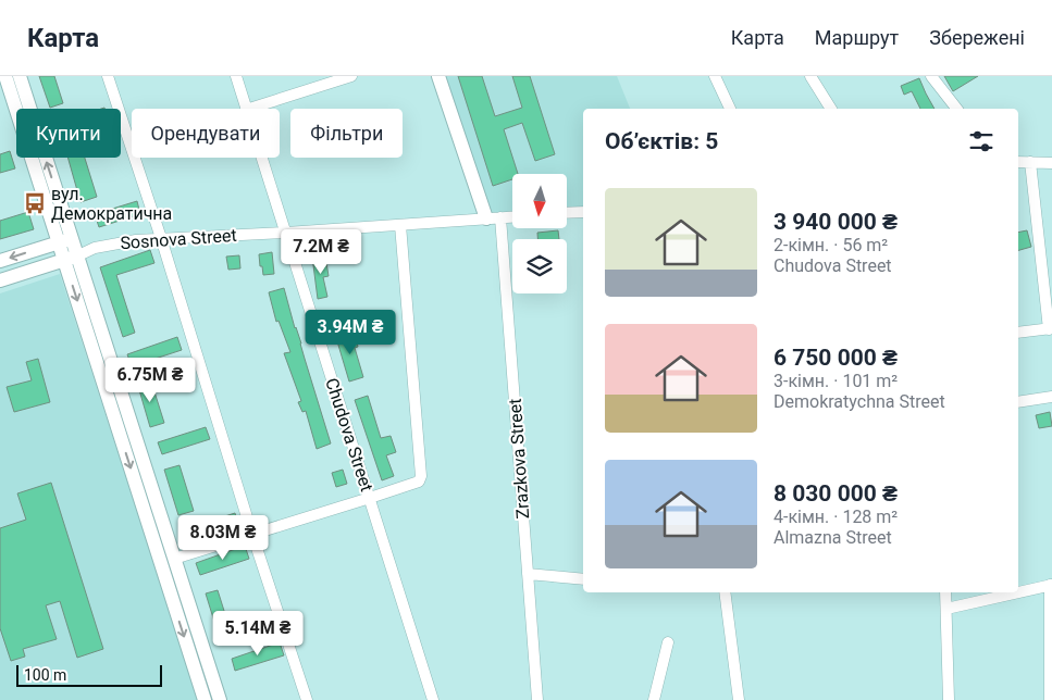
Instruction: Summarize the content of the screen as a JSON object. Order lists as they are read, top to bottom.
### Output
{
  "streets": {
    "street": ["Sosnova Street", "Chudova Street", "Zrazkova Street"]
  },
  "crossings": [
    ["Sosnova Street", "Chudova Street"],
    ["Sosnova Street", "Zrazkova Street"]
  ],
  "places": {
    "bus stop": ["вул. Демократична"]
  },
  "scale_bar": "100 m",
  "north": "bottom",
  "page": {
    "header": "Карта",
    "nav": ["Карта", "Маршрут", "Збережені"],
    "chip": ["Купити", "Орендувати", "Фільтри"],
    "heading": "Об’єктів: 5",
    "list": [
      {
        "name": "3 940 000 ₴",
        "note": "2-кімн. · 56 m² · Chudova Street"
      },
      {
        "name": "6 750 000 ₴",
        "note": "3-кімн. · 101 m² · Demokratychna Street"
      },
      {
        "name": "8 030 000 ₴",
        "note": "4-кімн. · 128 m² · Almazna Street"
      }
    ],
    "price": [
      "7.2M ₴",
      "3.94M ₴",
      "6.75M ₴",
      "8.03M ₴",
      "5.14M ₴"
    ],
    "scale": "100 m"
  }
}
